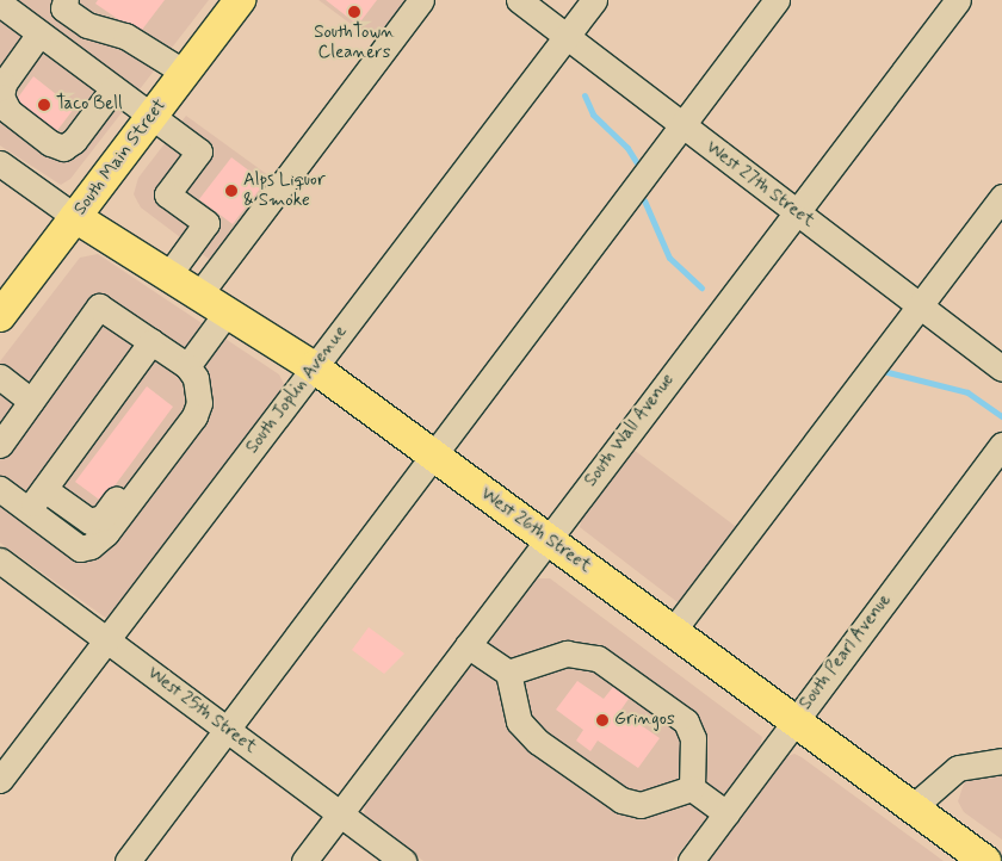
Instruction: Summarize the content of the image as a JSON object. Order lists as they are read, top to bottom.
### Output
{
  "streets": {
    "main road": ["South Main Street", "West 26th Street"],
    "street": [
      "West 27th Street",
      "South Joplin Avenue",
      "South Wall Avenue",
      "South Pearl Avenue",
      "West 25th Street"
    ]
  },
  "crossings": [
    ["South Main Street", "West 26th Street"],
    ["West 27th Street", "South Joplin Avenue"],
    ["West 27th Street", "South Wall Avenue"],
    ["South Joplin Avenue", "West 26th Street"],
    ["South Joplin Avenue", "West 25th Street"],
    ["South Wall Avenue", "West 26th Street"],
    ["South Wall Avenue", "West 25th Street"],
    ["West 26th Street", "South Pearl Avenue"]
  ],
  "places": [
    "SouthTown Cleaners",
    "Taco Bell",
    "Alps Liquor & Smoke",
    "Gringos"
  ]
}
